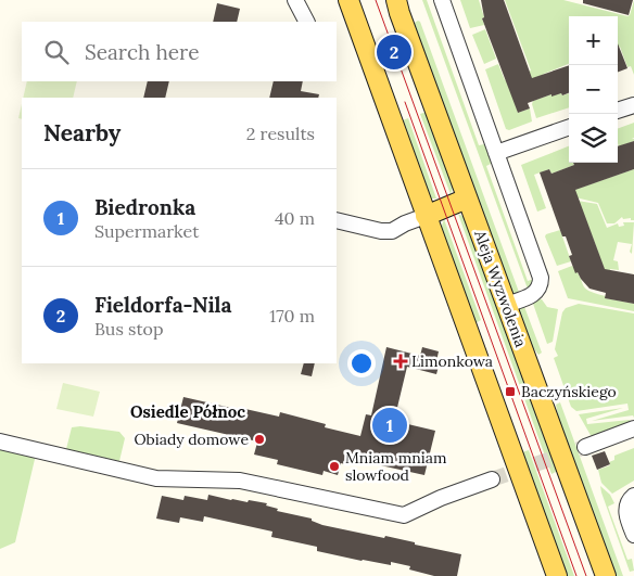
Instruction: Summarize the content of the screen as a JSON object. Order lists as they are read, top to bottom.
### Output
{
  "streets": {
    "main road": ["Aleja Wyzwolenia"]
  },
  "districts": ["Osiedle Północ"],
  "places": {
    "health": ["Limonkowa"],
    "transit": ["Baczyńskiego"],
    "other": ["Obiady domowe", "Mniam mniam slowfood"]
  },
  "page": {
    "map_buttons": ["+", "−"],
    "search": "Search here",
    "pins": ["2", "1"],
    "heading": ["Nearby", "2 results"],
    "list": [
      {
        "mark": "1",
        "name": "Biedronka",
        "note": "Supermarket",
        "value": "40 m"
      },
      {
        "mark": "2",
        "name": "Fieldorfa-Nila",
        "note": "Bus stop",
        "value": "170 m"
      }
    ]
  }
}
